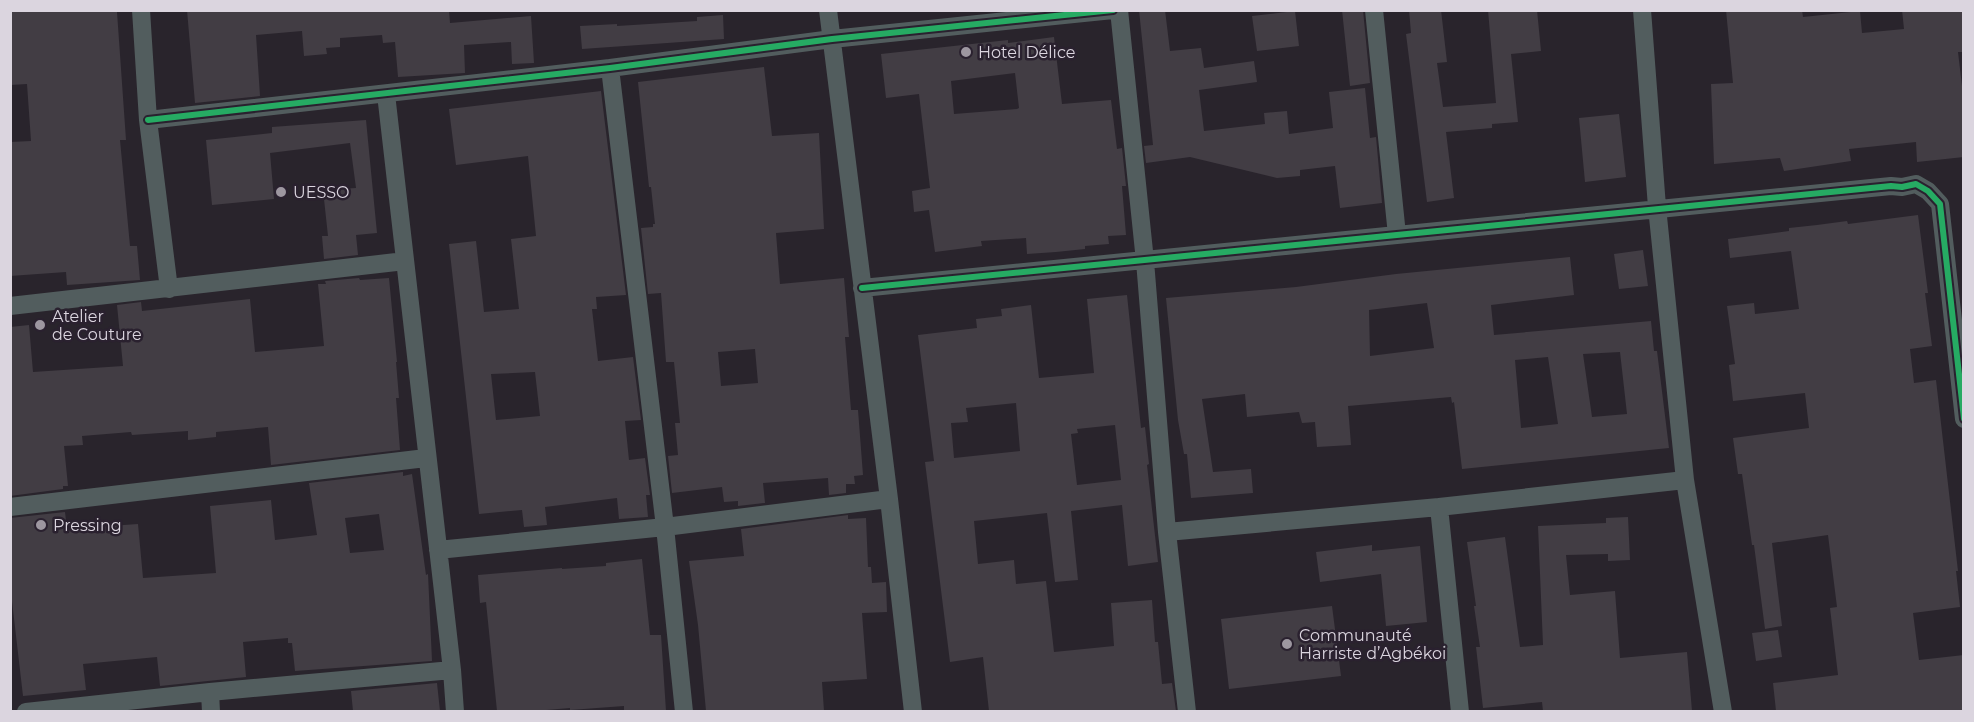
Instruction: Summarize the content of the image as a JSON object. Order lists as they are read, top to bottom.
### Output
{
  "places": [
    "Hotel Délice",
    "UESSO",
    "Atelier de Couture",
    "Pressing",
    "Communauté Harriste d’Agbékoi"
  ]
}
